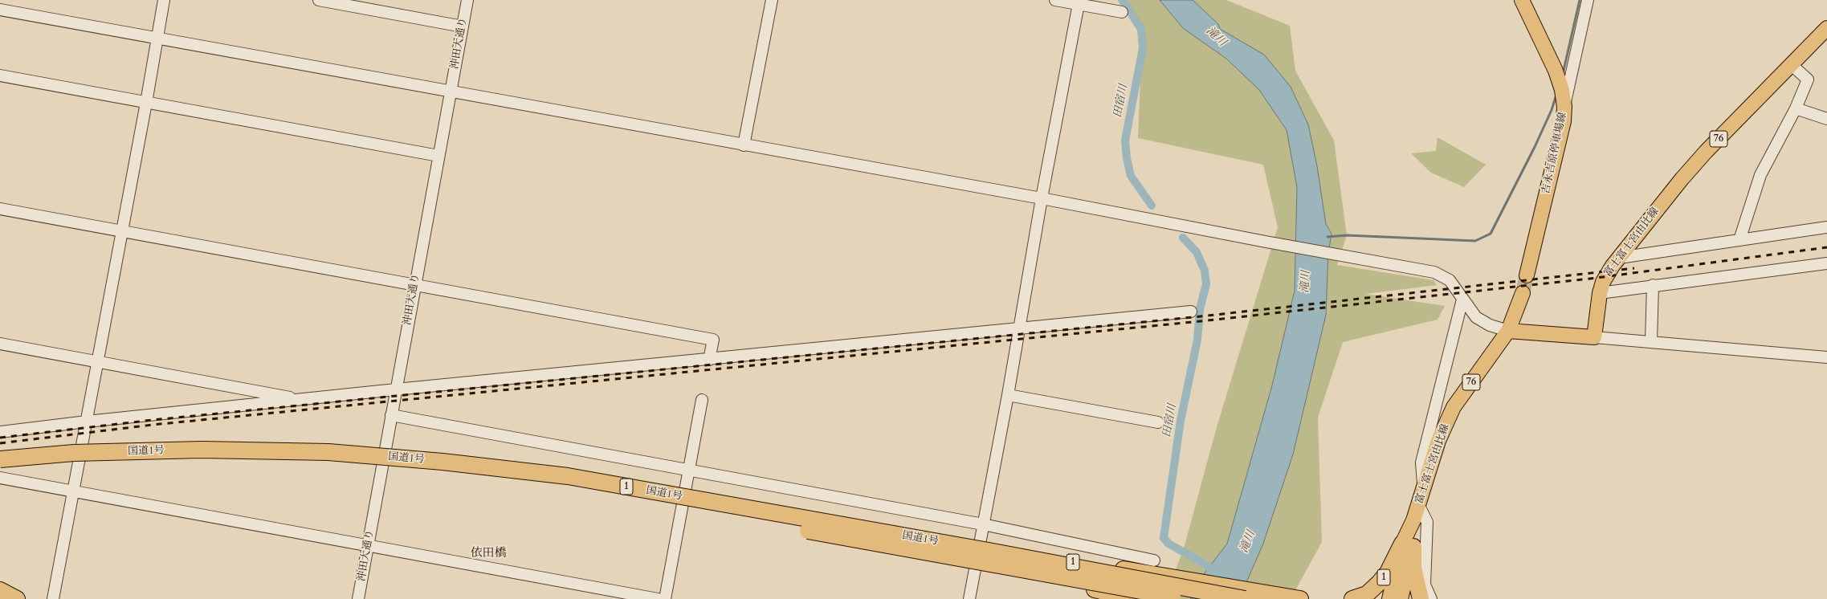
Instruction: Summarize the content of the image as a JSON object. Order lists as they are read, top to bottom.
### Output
{
  "streets": {
    "highway": ["国道1号", "1"],
    "main road": ["76", "吉永吉原停車場線", "富士富士宮由比線"],
    "street": ["沖田大通り"]
  },
  "crossings": [
    ["富士富士宮由比線", "1"],
    ["国道1号", "1"]
  ],
  "districts": ["依田橋"],
  "water": ["滝川", "田宿川"]
}
